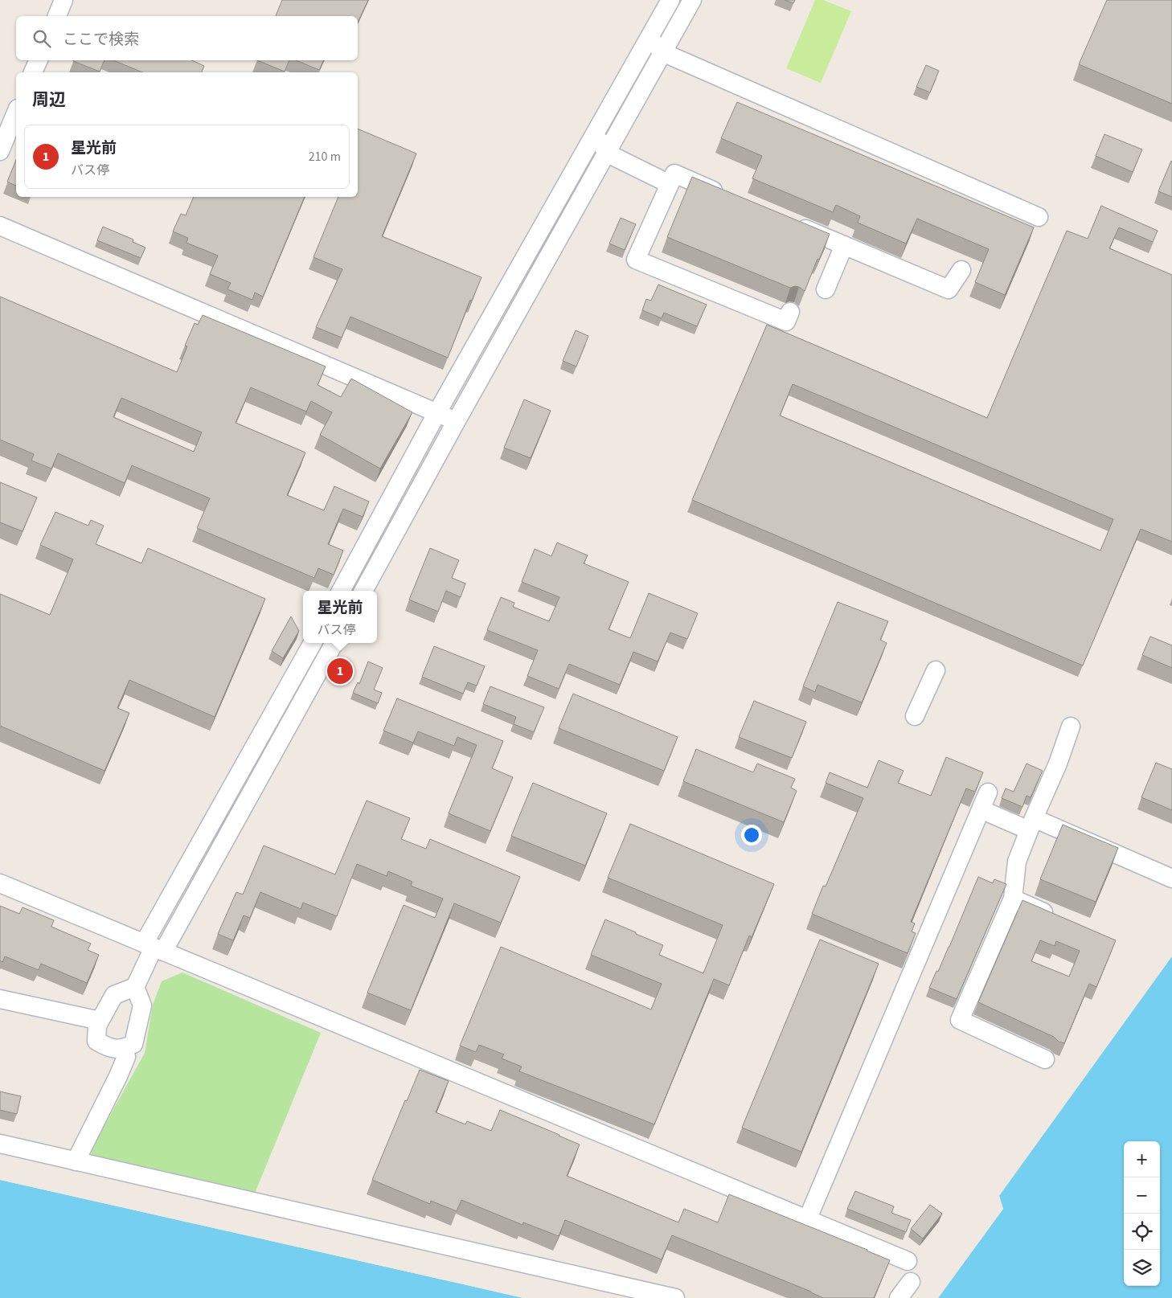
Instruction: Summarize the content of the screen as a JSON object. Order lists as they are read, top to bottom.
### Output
{
  "page": {
    "search": "ここで検索",
    "heading": "周辺",
    "list": [
      {
        "mark": "1",
        "name": "星光前",
        "note": "バス停",
        "value": "210 m"
      }
    ],
    "popup": ["星光前", "バス停"],
    "pins": "1",
    "map_buttons": ["+", "−"]
  }
}
